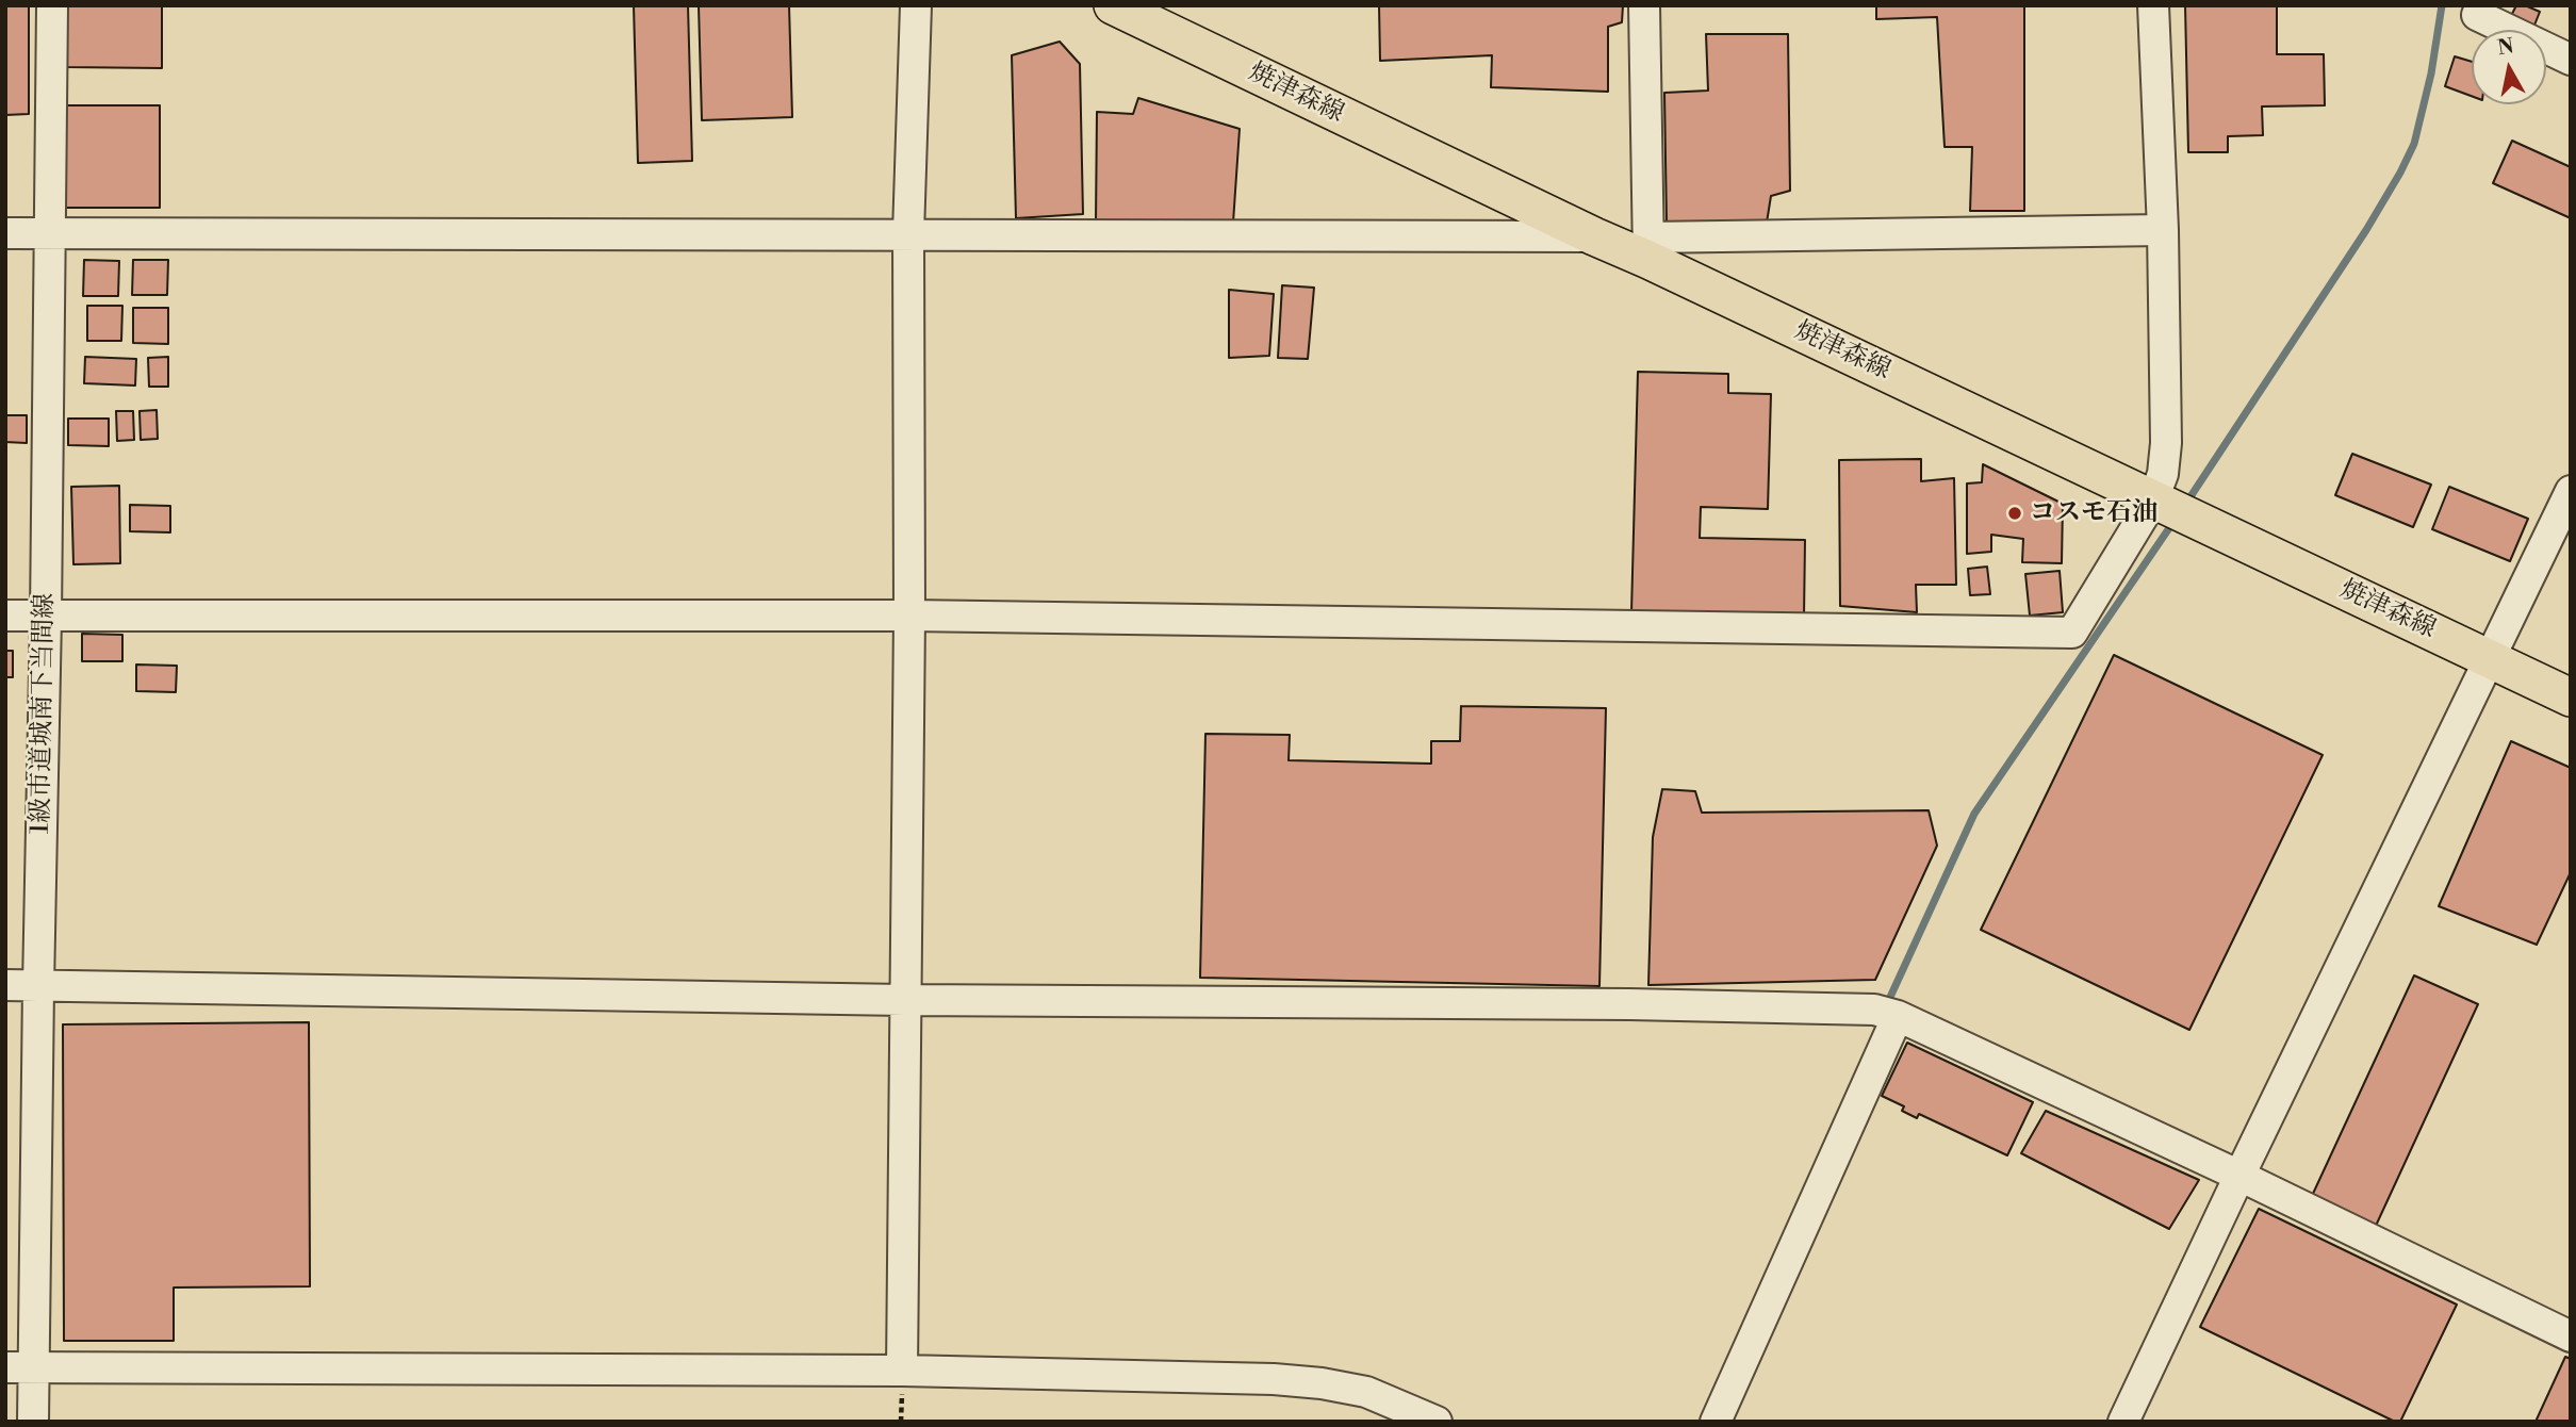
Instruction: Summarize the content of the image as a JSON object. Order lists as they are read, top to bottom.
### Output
{
  "streets": {
    "main road": ["焼津森線"],
    "street": ["1級市道城南下当間線"]
  },
  "places": ["コスモ石油"],
  "north": "top"
}
